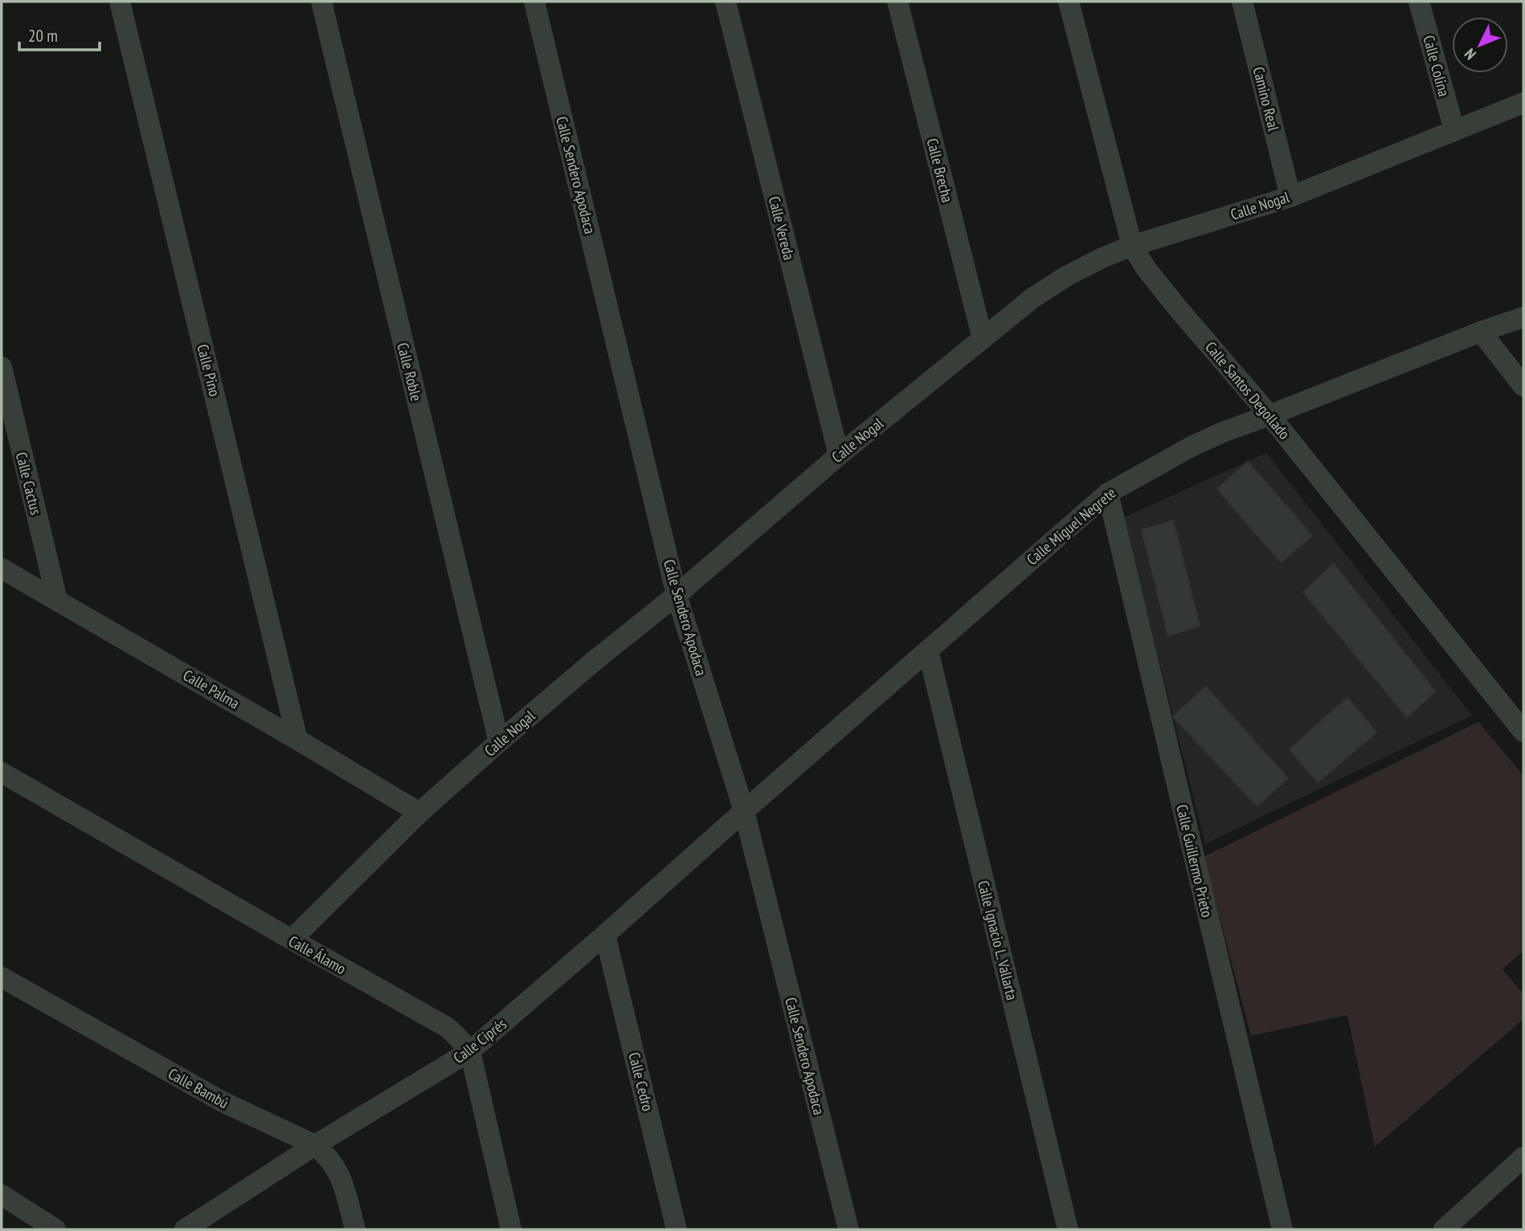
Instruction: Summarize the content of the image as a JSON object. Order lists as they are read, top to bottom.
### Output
{
  "streets": {
    "street": [
      "Calle Colina",
      "Camino Real",
      "Calle Brecha",
      "Calle Sendero Apodaca",
      "Calle Nogal",
      "Calle Vereda",
      "Calle Pino",
      "Calle Roble",
      "Calle Santos Degollado",
      "Calle Cactus",
      "Calle Miguel Negrete",
      "Calle Palma",
      "Calle Guillermo Prieto",
      "Calle Ignacio L. Vallarta",
      "Calle Álamo",
      "Calle Ciprés",
      "Calle Cedro",
      "Calle Bambú"
    ]
  },
  "crossings": [
    ["Calle Colina", "Calle Nogal"],
    ["Camino Real", "Calle Nogal"],
    ["Calle Brecha", "Calle Nogal"],
    ["Calle Sendero Apodaca", "Calle Nogal"],
    ["Calle Sendero Apodaca", "Calle Miguel Negrete"],
    ["Calle Sendero Apodaca", "Calle Ciprés"],
    ["Calle Nogal", "Calle Vereda"],
    ["Calle Nogal", "Calle Roble"],
    ["Calle Nogal", "Calle Santos Degollado"],
    ["Calle Nogal", "Calle Palma"],
    ["Calle Nogal", "Calle Álamo"],
    ["Calle Pino", "Calle Palma"],
    ["Calle Santos Degollado", "Calle Miguel Negrete"],
    ["Calle Cactus", "Calle Palma"],
    ["Calle Miguel Negrete", "Calle Guillermo Prieto"],
    ["Calle Miguel Negrete", "Calle Ignacio L. Vallarta"],
    ["Calle Miguel Negrete", "Calle Ciprés"],
    ["Calle Álamo", "Calle Ciprés"],
    ["Calle Ciprés", "Calle Cedro"],
    ["Calle Ciprés", "Calle Bambú"]
  ],
  "scale_bar": "20 m",
  "north": "bottom left"
}
